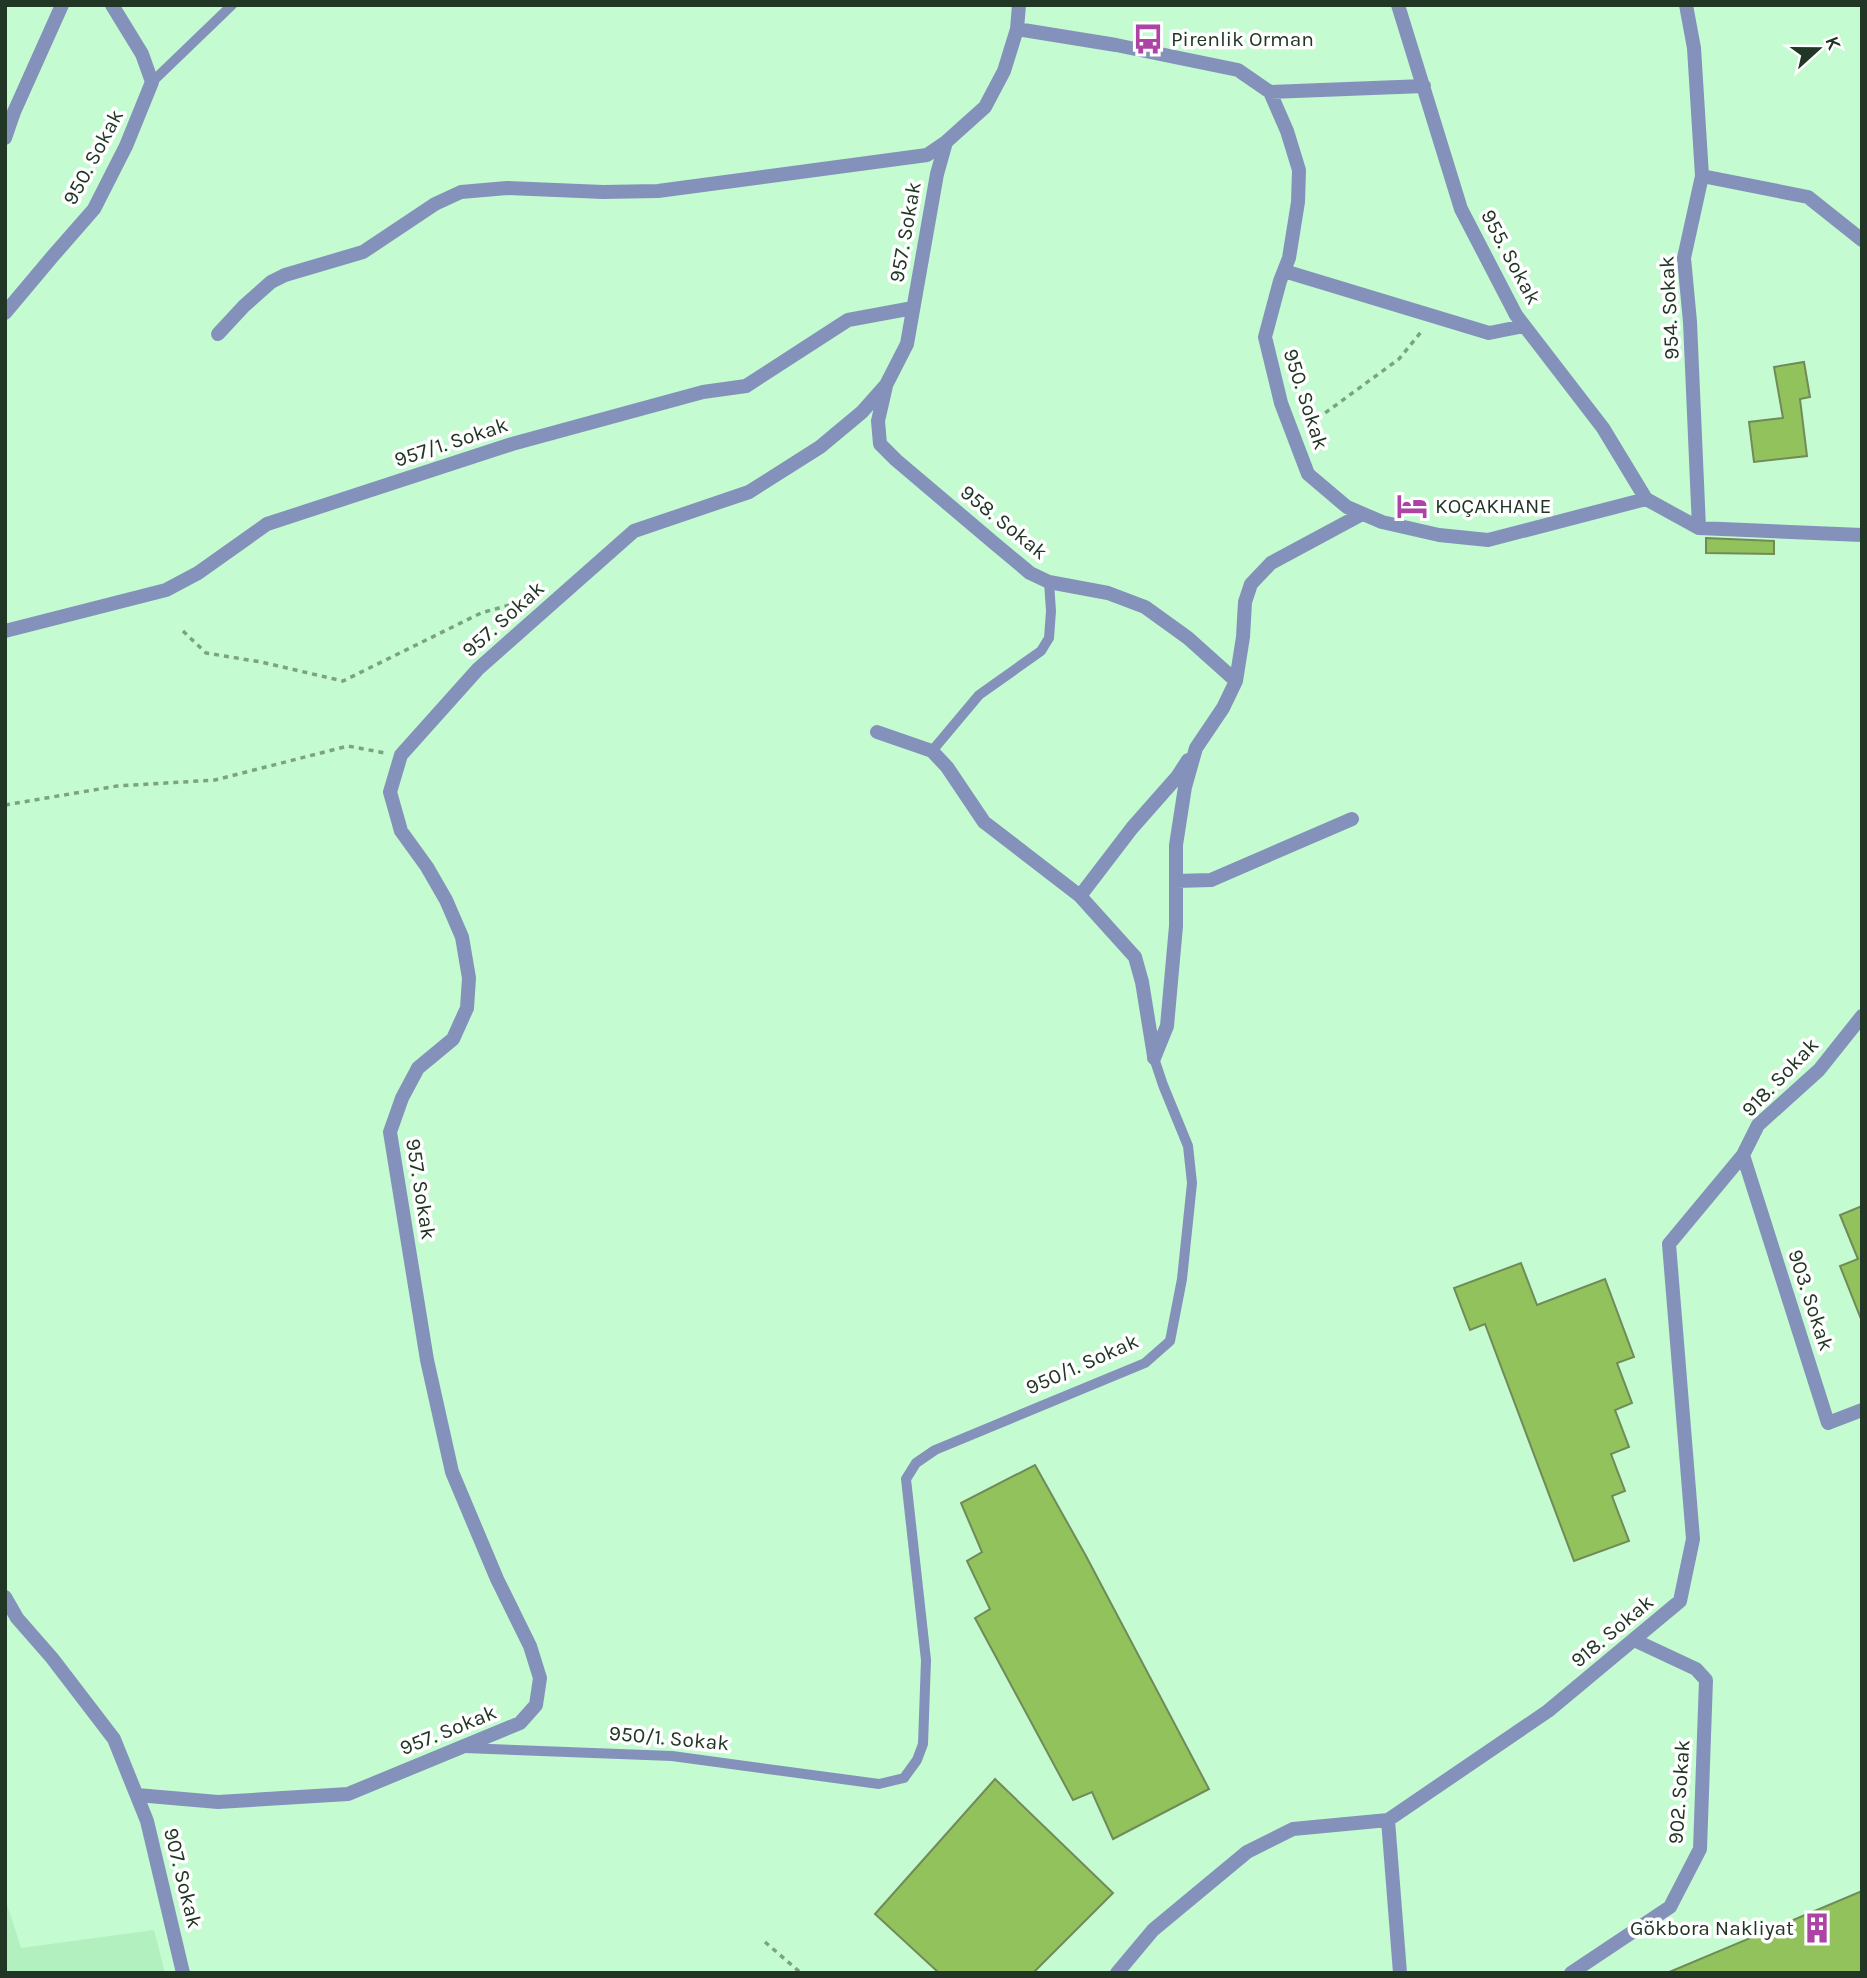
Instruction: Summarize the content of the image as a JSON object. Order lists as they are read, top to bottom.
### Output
{
  "streets": {
    "street": [
      "950. Sokak",
      "957. Sokak",
      "955. Sokak",
      "954. Sokak",
      "957/1. Sokak",
      "958. Sokak",
      "918. Sokak",
      "903. Sokak",
      "902. Sokak",
      "907. Sokak"
    ],
    "lane": ["950/1. Sokak"]
  },
  "crossings": [
    ["950. Sokak", "955. Sokak"],
    ["957. Sokak", "957/1. Sokak"],
    ["957. Sokak", "958. Sokak"],
    ["957. Sokak", "950/1. Sokak"],
    ["957. Sokak", "907. Sokak"],
    ["918. Sokak", "903. Sokak"],
    ["918. Sokak", "902. Sokak"]
  ],
  "places": {
    "bus stop": ["Pirenlik Orman"],
    "hotel": ["KOÇAKHANE"],
    "building": ["Gökbora Nakliyat"]
  },
  "north": "right"
}
